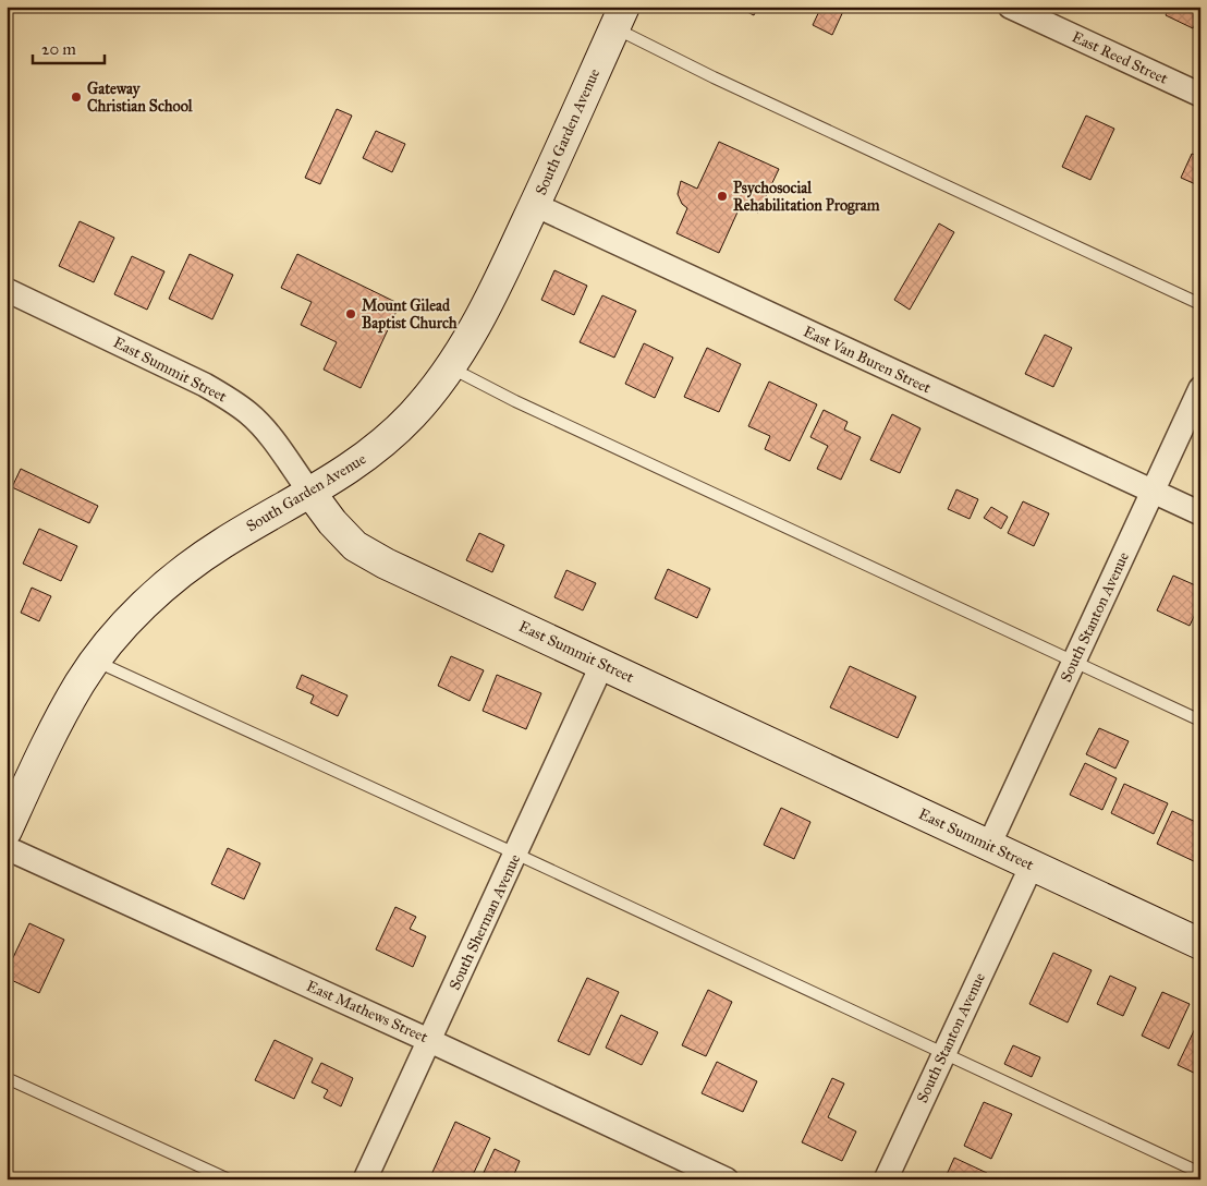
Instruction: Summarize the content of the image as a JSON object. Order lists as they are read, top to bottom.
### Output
{
  "streets": {
    "street": [
      "East Reed Street",
      "South Garden Avenue",
      "East Van Buren Street",
      "East Summit Street",
      "South Stanton Avenue",
      "South Sherman Avenue",
      "East Mathews Street"
    ]
  },
  "crossings": [
    ["South Garden Avenue", "East Van Buren Street"],
    ["South Garden Avenue", "East Summit Street"],
    ["East Van Buren Street", "South Stanton Avenue"],
    ["East Summit Street", "South Stanton Avenue"],
    ["East Summit Street", "South Sherman Avenue"],
    ["South Sherman Avenue", "East Mathews Street"]
  ],
  "places": ["Gateway Christian School", "Psychosocial Rehabilitation Program", "Mount Gilead Baptist Church"],
  "scale_bar": "20 m"
}
